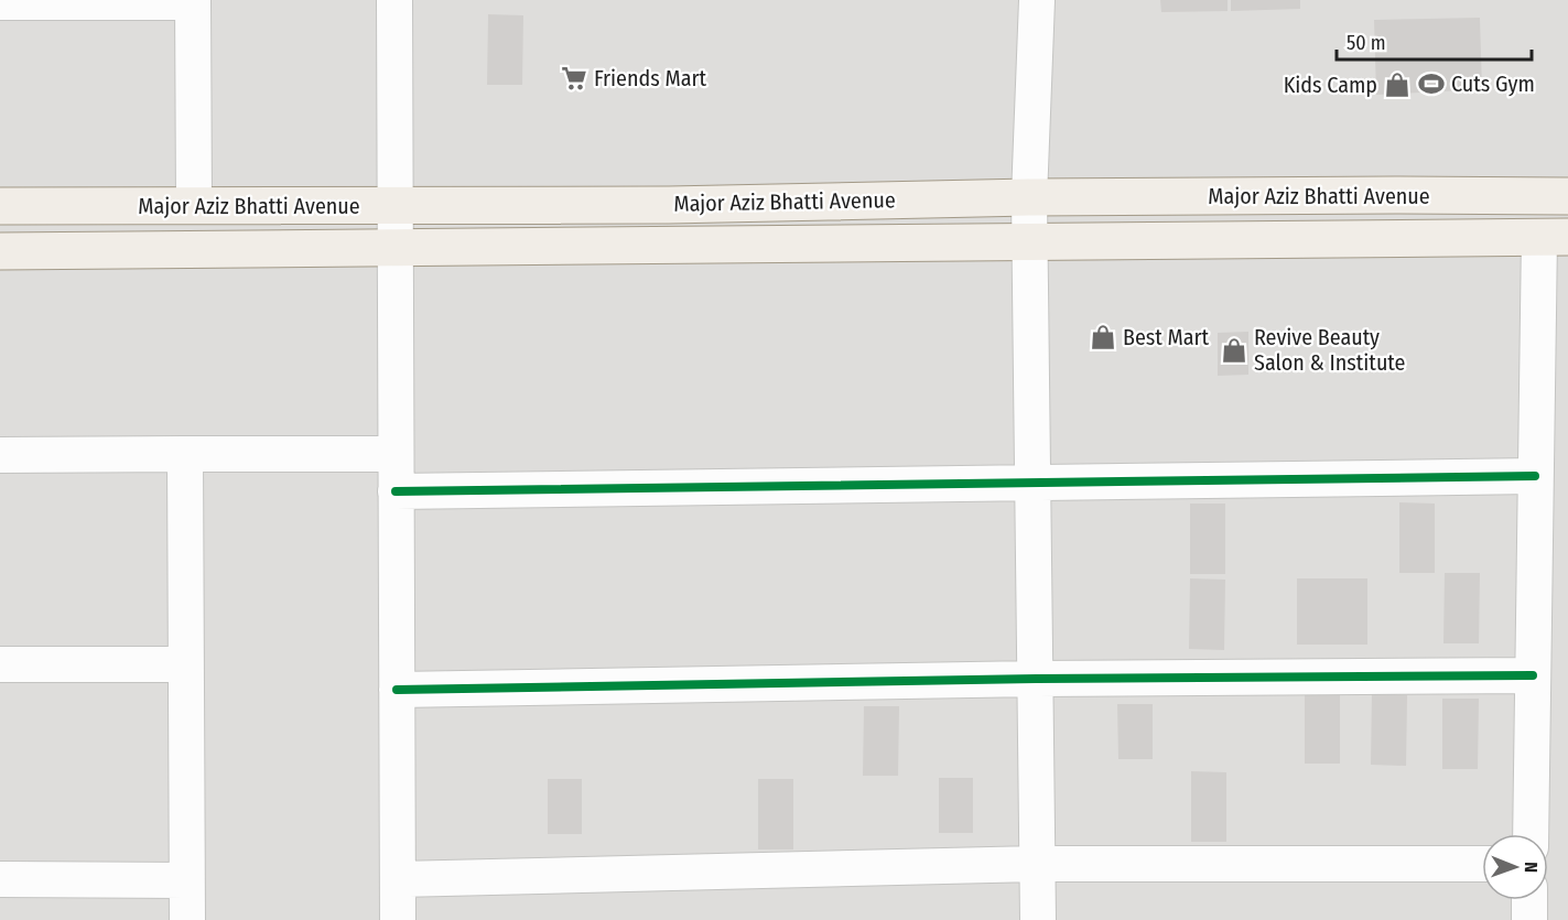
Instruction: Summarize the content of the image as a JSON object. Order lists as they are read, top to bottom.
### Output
{
  "streets": {
    "main road": ["Major Aziz Bhatti Avenue"]
  },
  "places": {
    "supermarket": ["Friends Mart"],
    "sports": ["Cuts Gym"],
    "shop": ["Kids Camp", "Best Mart", "Revive Beauty Salon & Institute"]
  },
  "scale_bar": "50 m",
  "north": "right"
}
